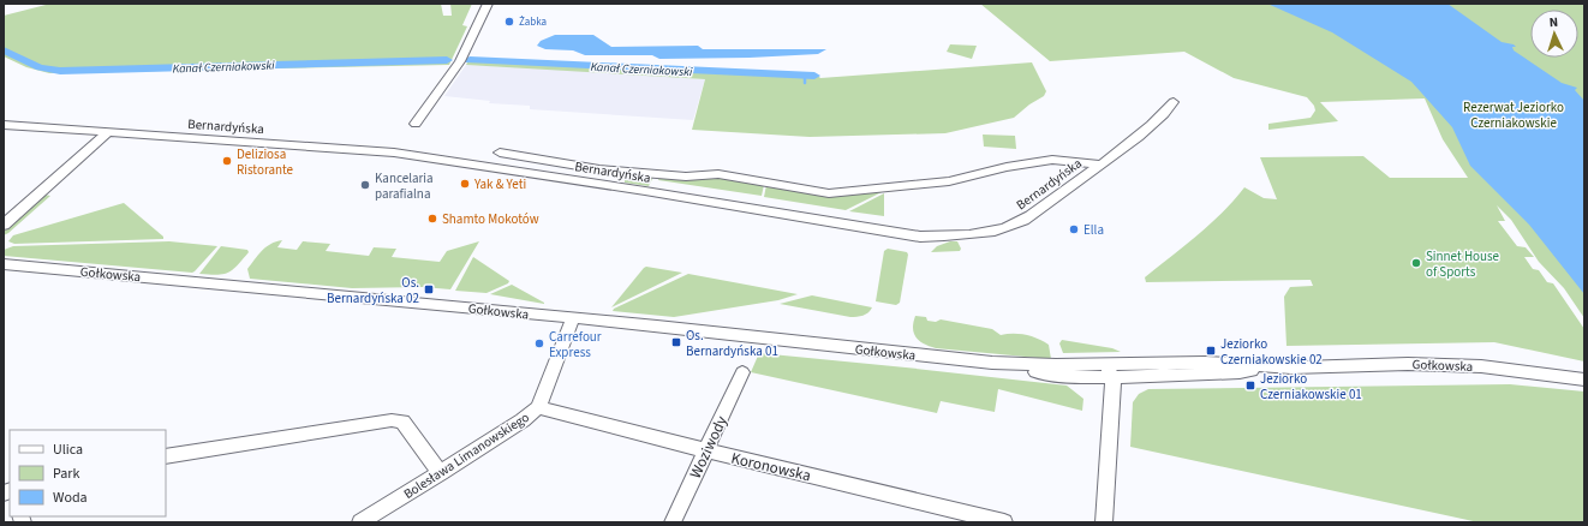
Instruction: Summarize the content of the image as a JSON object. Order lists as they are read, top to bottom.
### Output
{
  "streets": {
    "street": [
      "Bernardyńska",
      "Gołkowska",
      "Woziwody",
      "Bolesława Limanowskiego",
      "Koronowska"
    ]
  },
  "crossings": [
    ["Gołkowska", "Bolesława Limanowskiego"],
    ["Woziwody", "Koronowska"],
    ["Bolesława Limanowskiego", "Koronowska"]
  ],
  "water": ["Kanał Czerniakowski"],
  "parks": ["Rezerwat Jeziorko Czerniakowskie"],
  "places": {
    "other": [
      "Żabka",
      "Deliziosa Ristorante",
      "Yak & Yeti",
      "Kancelaria parafialna",
      "Shamto Mokotów",
      "Ella",
      "Sinnet House of Sports",
      "Carrefour Express"
    ],
    "transit": [
      "Os. Bernardyńska 02",
      "Os. Bernardyńska 01",
      "Jeziorko Czerniakowskie 02",
      "Jeziorko Czerniakowskie 01"
    ]
  },
  "legend": ["Ulica", "Park", "Woda"],
  "north": "top"
}
